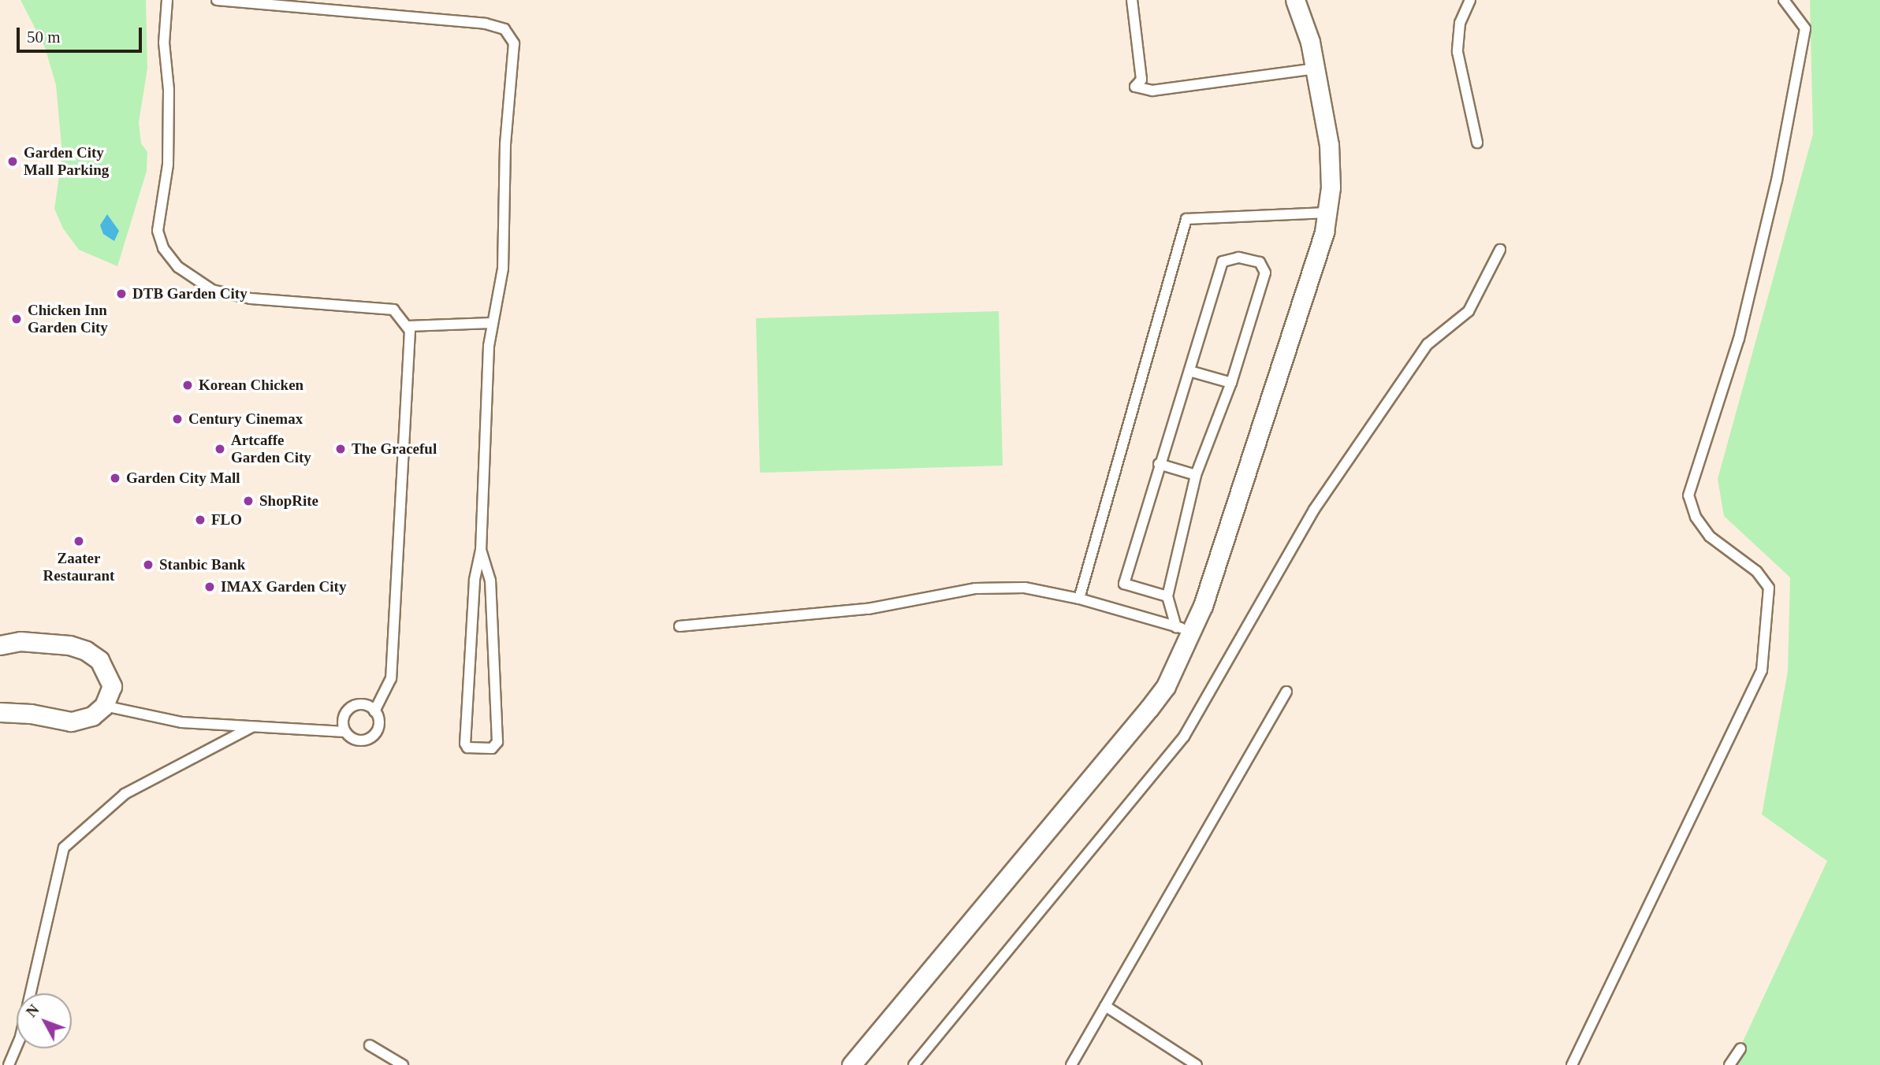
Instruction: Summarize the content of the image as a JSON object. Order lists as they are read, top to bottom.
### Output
{
  "places": [
    "Garden City Mall Parking",
    "DTB Garden City",
    "Chicken Inn Garden City",
    "Korean Chicken",
    "Century Cinemax",
    "Artcaffe Garden City",
    "The Graceful",
    "Garden City Mall",
    "ShopRite",
    "FLO",
    "Zaater Restaurant",
    "Stanbic Bank",
    "IMAX Garden City"
  ],
  "scale_bar": "50 m",
  "north": "top left"
}
